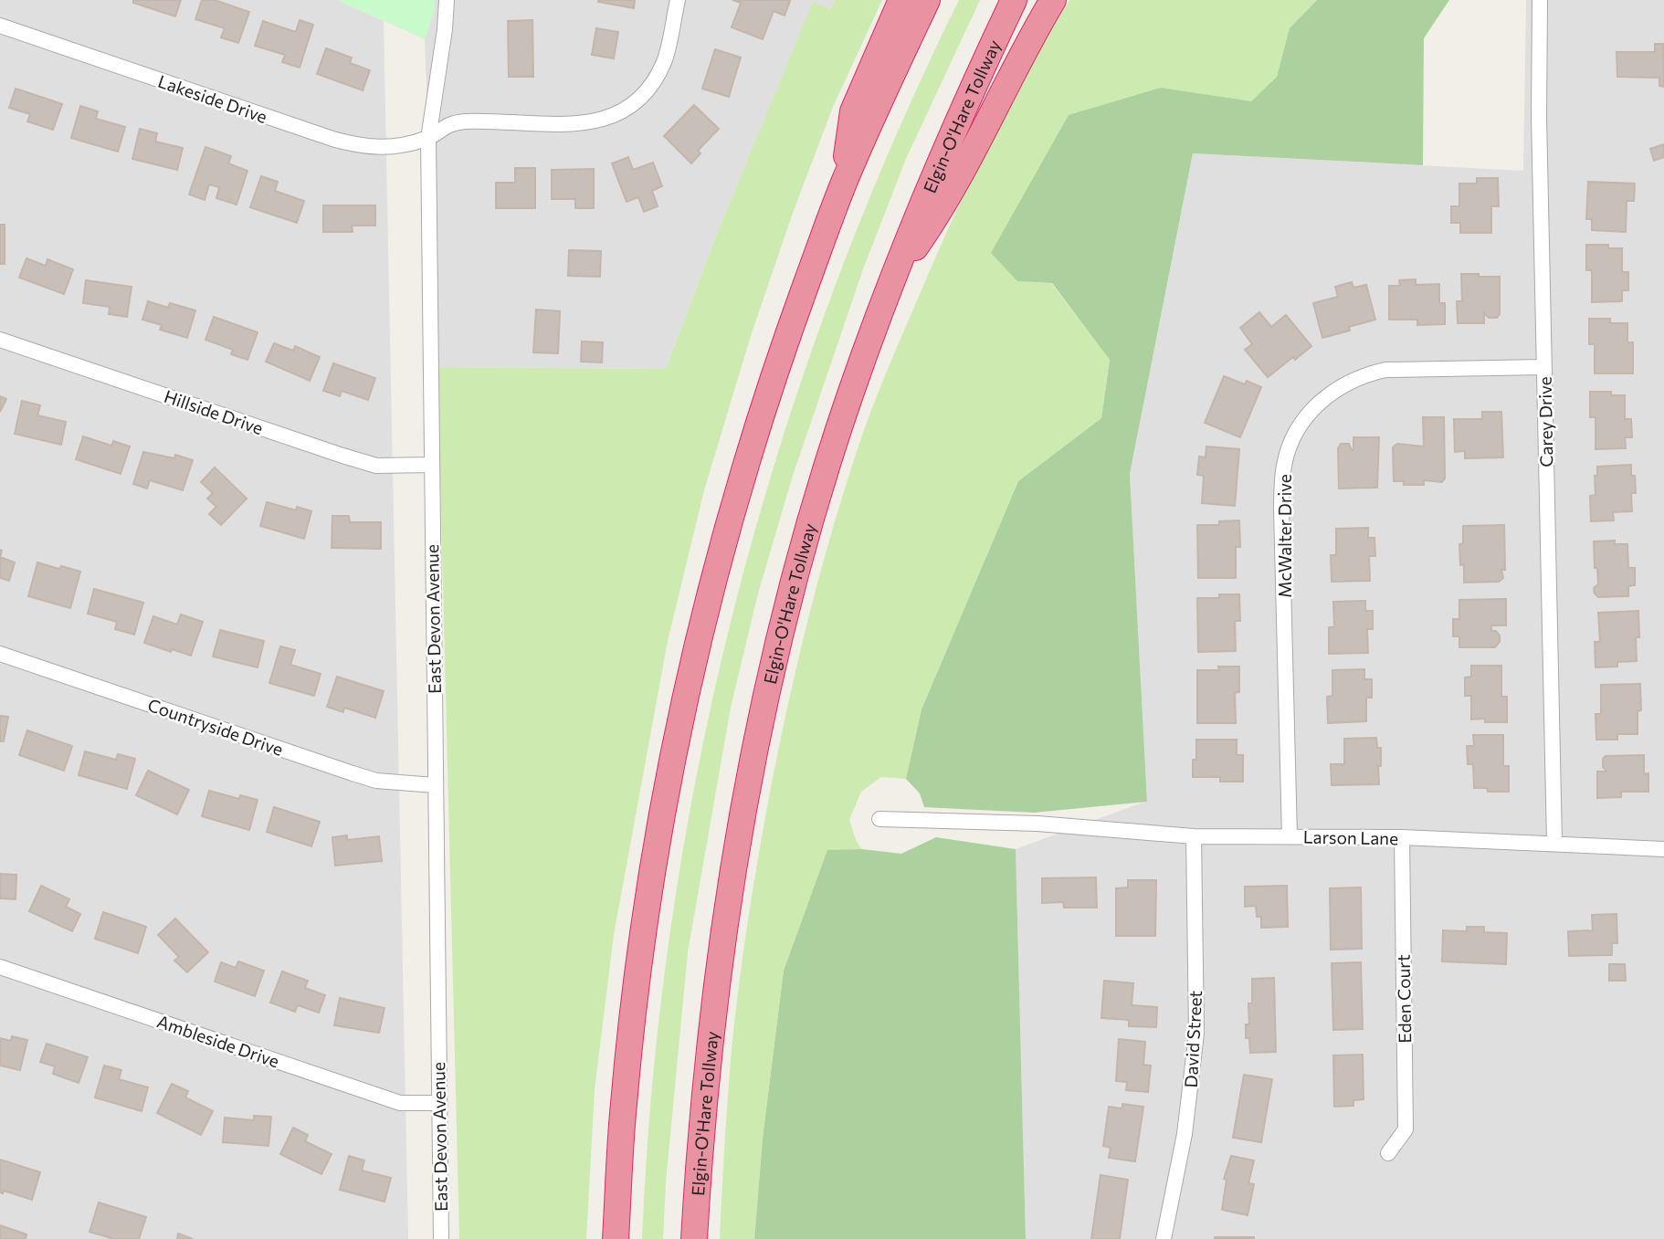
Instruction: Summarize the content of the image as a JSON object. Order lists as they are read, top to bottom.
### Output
{
  "streets": {
    "highway": ["Elgin-O'Hare Tollway"],
    "street": [
      "Lakeside Drive",
      "Hillside Drive",
      "Carey Drive",
      "McWalter Drive",
      "East Devon Avenue",
      "Countryside Drive",
      "Larson Lane",
      "Eden Court",
      "David Street",
      "Ambleside Drive"
    ]
  },
  "crossings": [
    ["Lakeside Drive", "East Devon Avenue"],
    ["Hillside Drive", "East Devon Avenue"],
    ["Carey Drive", "McWalter Drive"],
    ["Carey Drive", "Larson Lane"],
    ["McWalter Drive", "Larson Lane"],
    ["East Devon Avenue", "Countryside Drive"],
    ["East Devon Avenue", "Ambleside Drive"],
    ["Larson Lane", "Eden Court"],
    ["Larson Lane", "David Street"]
  ]
}
